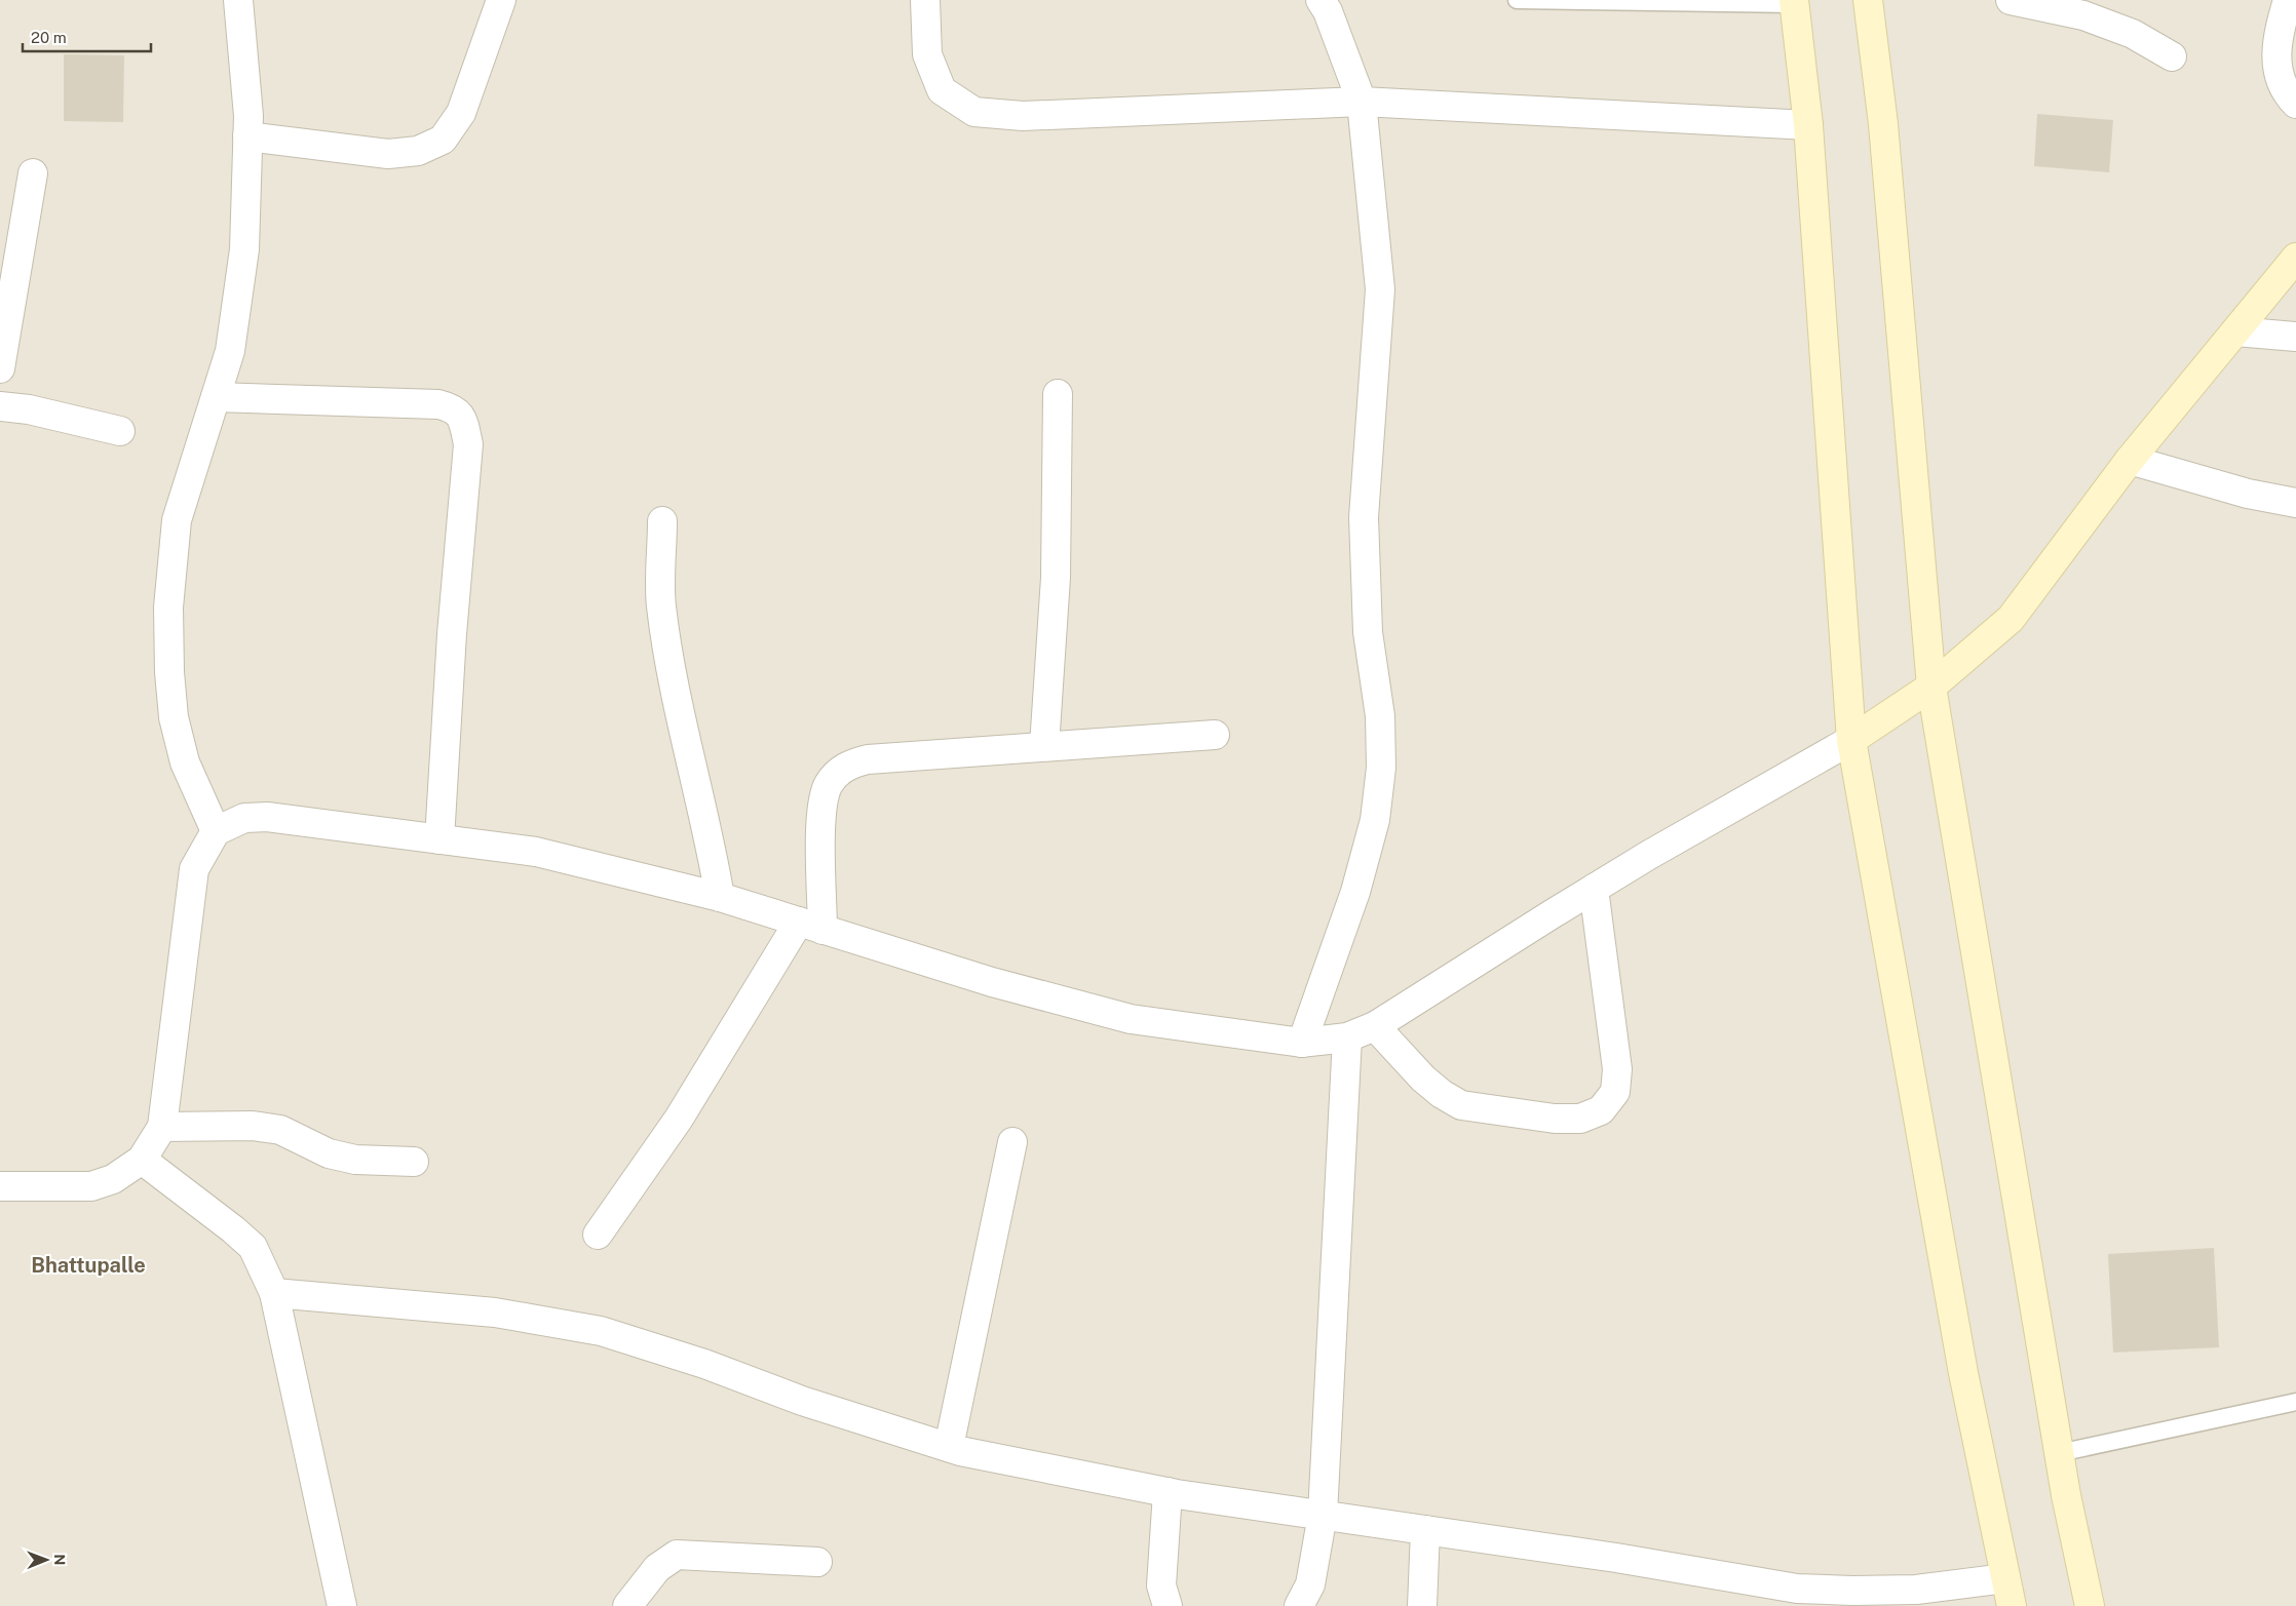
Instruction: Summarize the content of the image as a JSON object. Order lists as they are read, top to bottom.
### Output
{
  "districts": ["Bhattupalle"],
  "scale_bar": "20 m",
  "north": "right"
}
